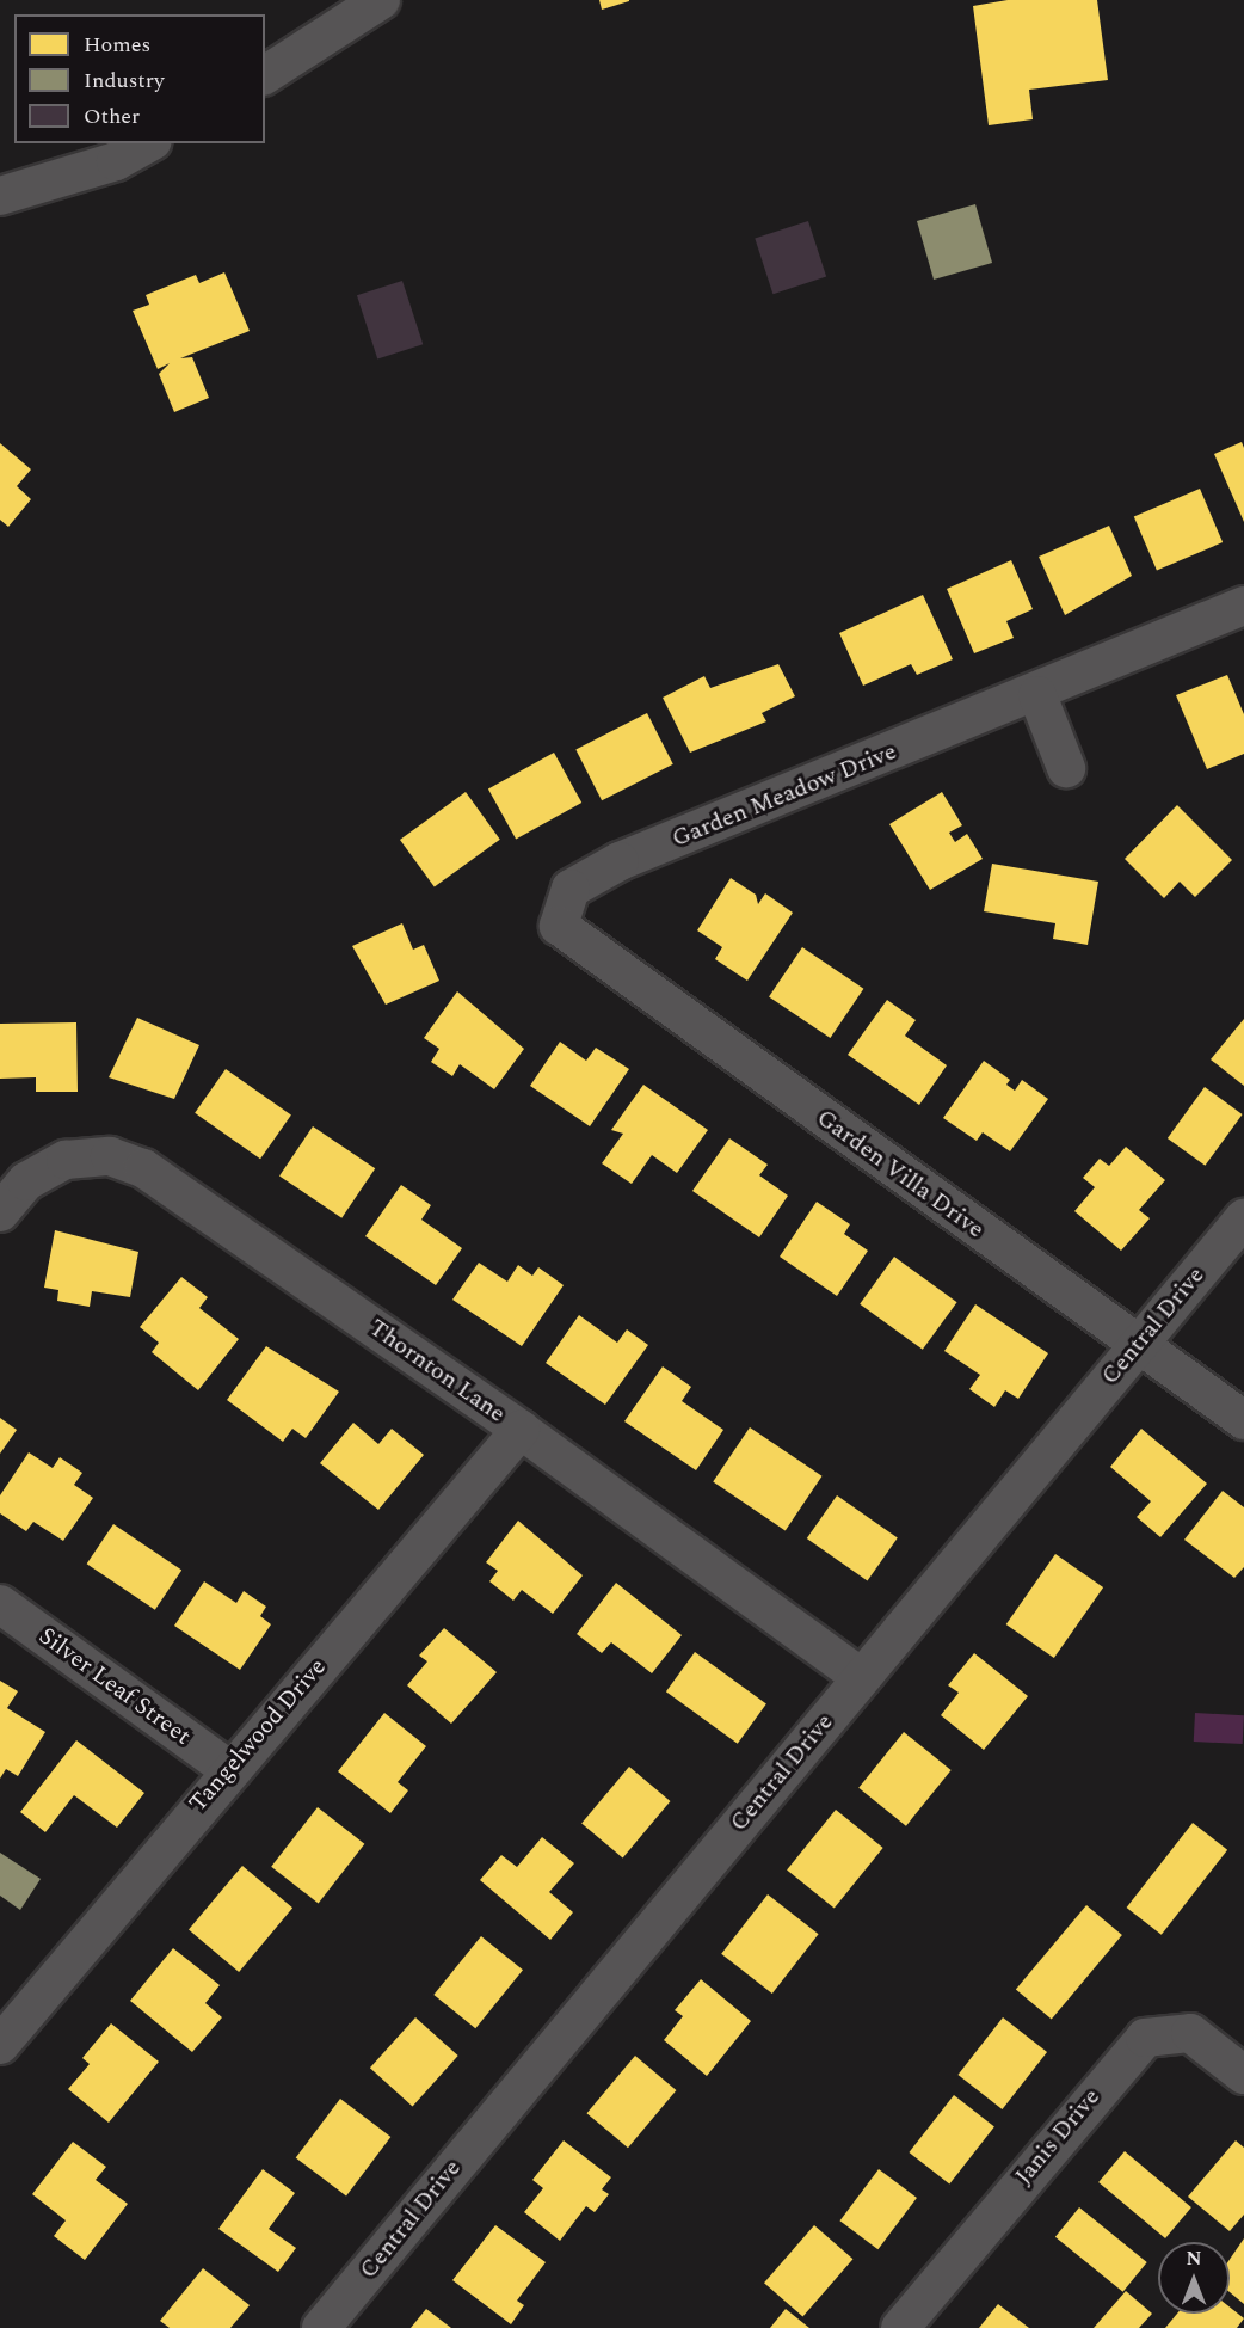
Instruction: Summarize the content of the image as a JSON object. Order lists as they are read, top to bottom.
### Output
{
  "streets": {
    "street": [
      "Garden Meadow Drive",
      "Garden Villa Drive",
      "Central Drive",
      "Thornton Lane",
      "Silver Leaf Street",
      "Tangelwood Drive",
      "Janis Drive"
    ]
  },
  "crossings": [
    ["Garden Meadow Drive", "Garden Villa Drive"],
    ["Garden Villa Drive", "Central Drive"],
    ["Central Drive", "Thornton Lane"],
    ["Thornton Lane", "Tangelwood Drive"],
    ["Silver Leaf Street", "Tangelwood Drive"]
  ],
  "legend": ["Homes", "Industry", "Other"],
  "north": "top"
}
